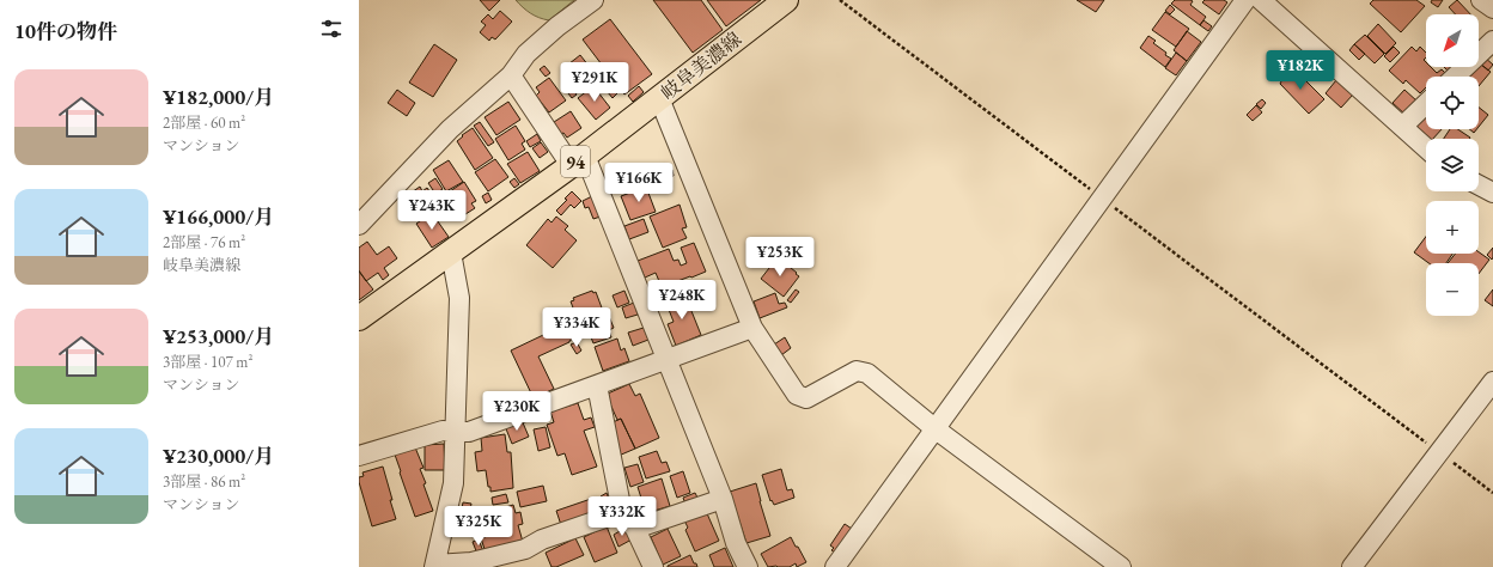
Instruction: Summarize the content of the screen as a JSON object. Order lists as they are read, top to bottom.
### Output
{
  "streets": {
    "main road": ["岐阜美濃線", "94"]
  },
  "north": "bottom left",
  "page": {
    "heading": "10件の物件",
    "map_buttons": ["+", "−"],
    "price": [
      "¥182K",
      "¥291K",
      "¥166K",
      "¥243K",
      "¥253K",
      "¥248K",
      "¥334K",
      "¥230K",
      "¥332K",
      "¥325K"
    ],
    "list": [
      {
        "name": "¥182,000/月",
        "note": "2部屋 · 60 m² · マンション"
      },
      {
        "name": "¥166,000/月",
        "note": "2部屋 · 76 m² · 岐阜美濃線"
      },
      {
        "name": "¥253,000/月",
        "note": "3部屋 · 107 m² · マンション"
      },
      {
        "name": "¥230,000/月",
        "note": "3部屋 · 86 m² · マンション"
      }
    ]
  }
}
